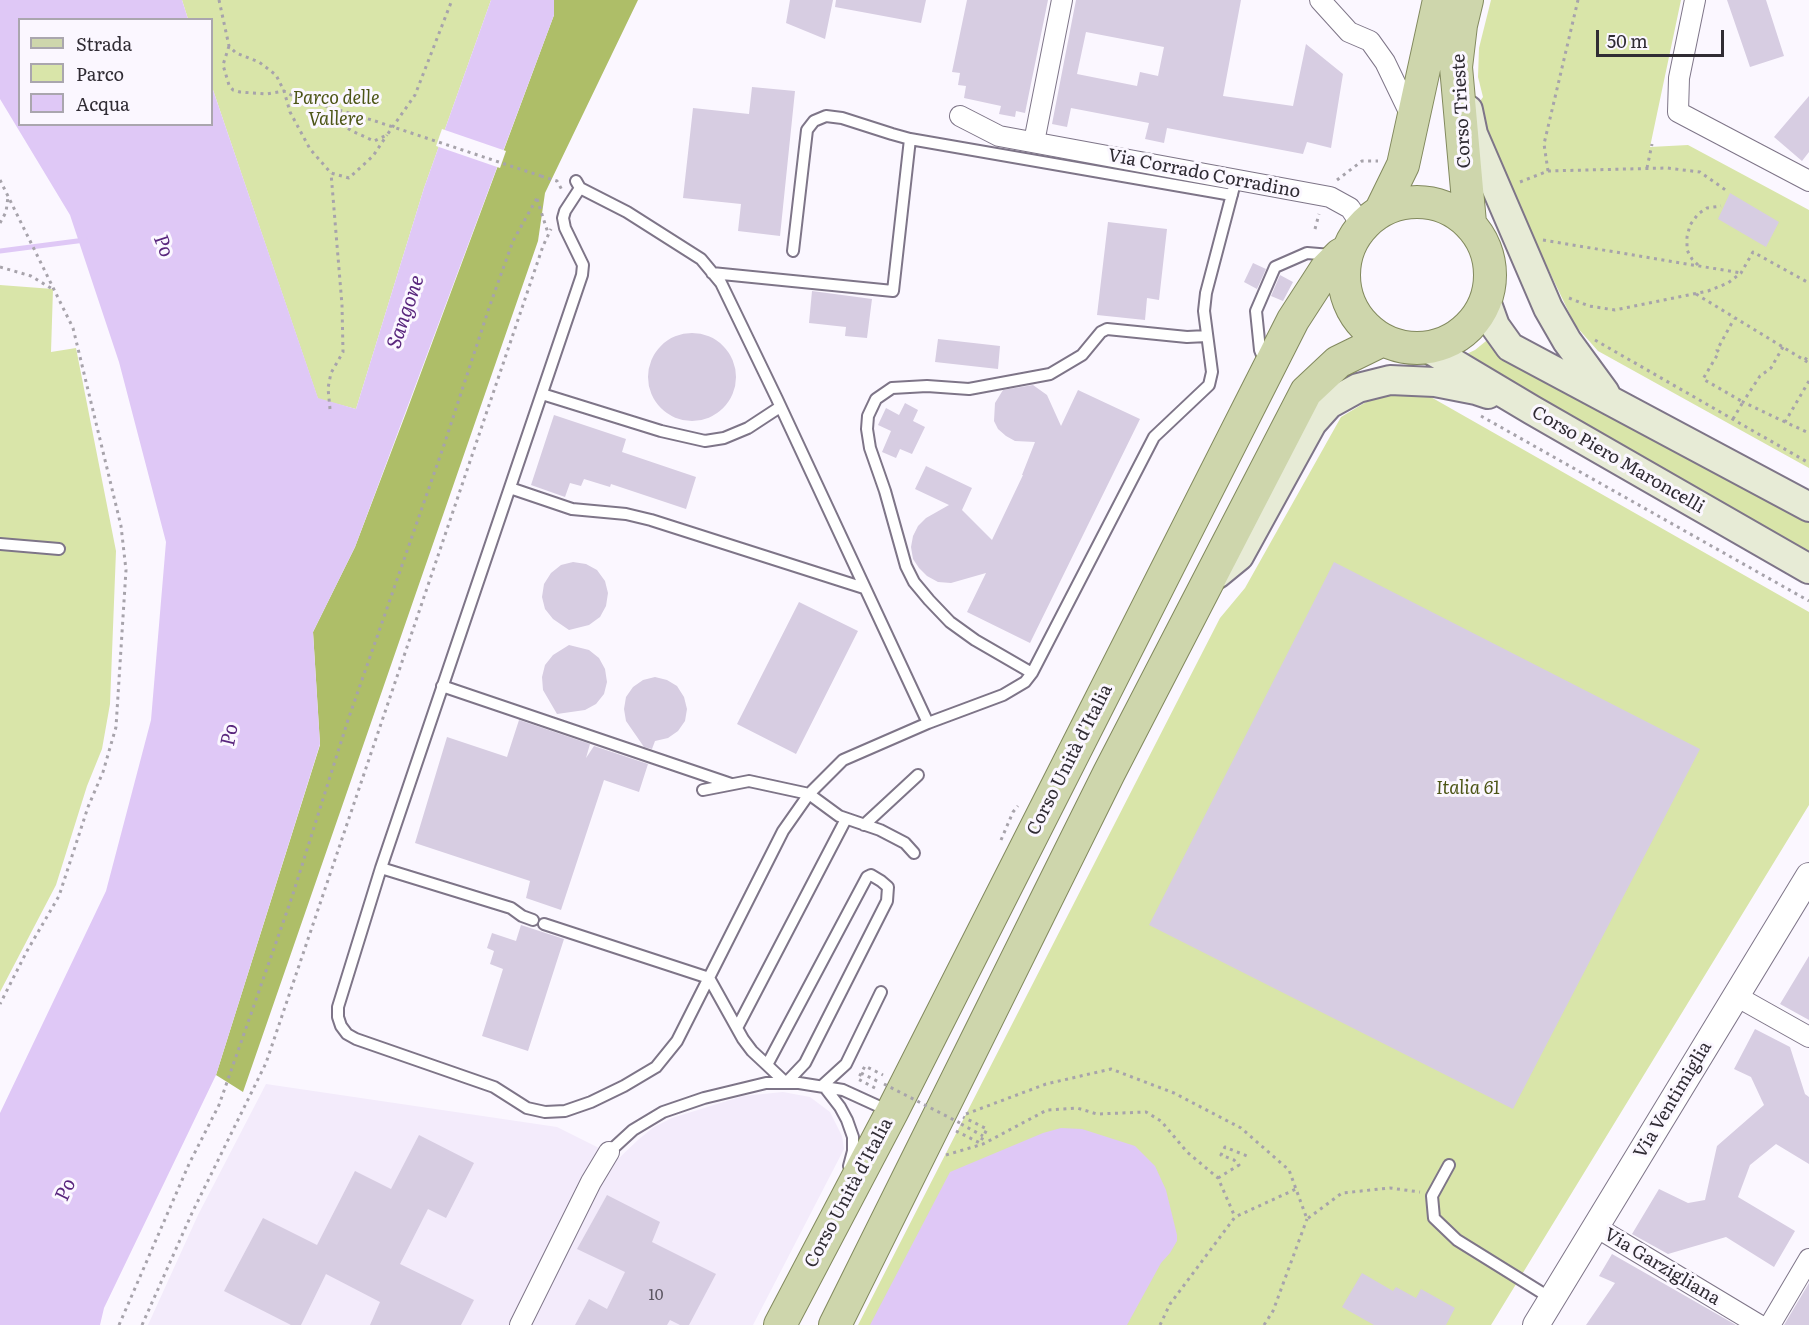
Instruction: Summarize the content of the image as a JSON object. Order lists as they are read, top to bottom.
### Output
{
  "streets": {
    "main road": ["Corso Trieste", "Corso Piero Maroncelli", "Corso Unità d'Italia"],
    "street": ["Via Corrado Corradino", "Via Ventimiglia", "Via Garzigliana"]
  },
  "crossings": [
    ["Corso Trieste", "Via Corrado Corradino"],
    ["Corso Trieste", "Corso Piero Maroncelli"],
    ["Corso Trieste", "Corso Unità d'Italia"],
    ["Via Corrado Corradino", "Corso Piero Maroncelli"],
    ["Via Corrado Corradino", "Corso Unità d'Italia"],
    ["Corso Piero Maroncelli", "Corso Unità d'Italia"],
    ["Via Ventimiglia", "Via Garzigliana"]
  ],
  "water": ["Po", "Sangone"],
  "parks": ["Parco delle Vallere", "Italia 61"],
  "house_numbers": ["10"],
  "legend": ["Strada", "Parco", "Acqua"],
  "scale_bar": "50 m"
}
